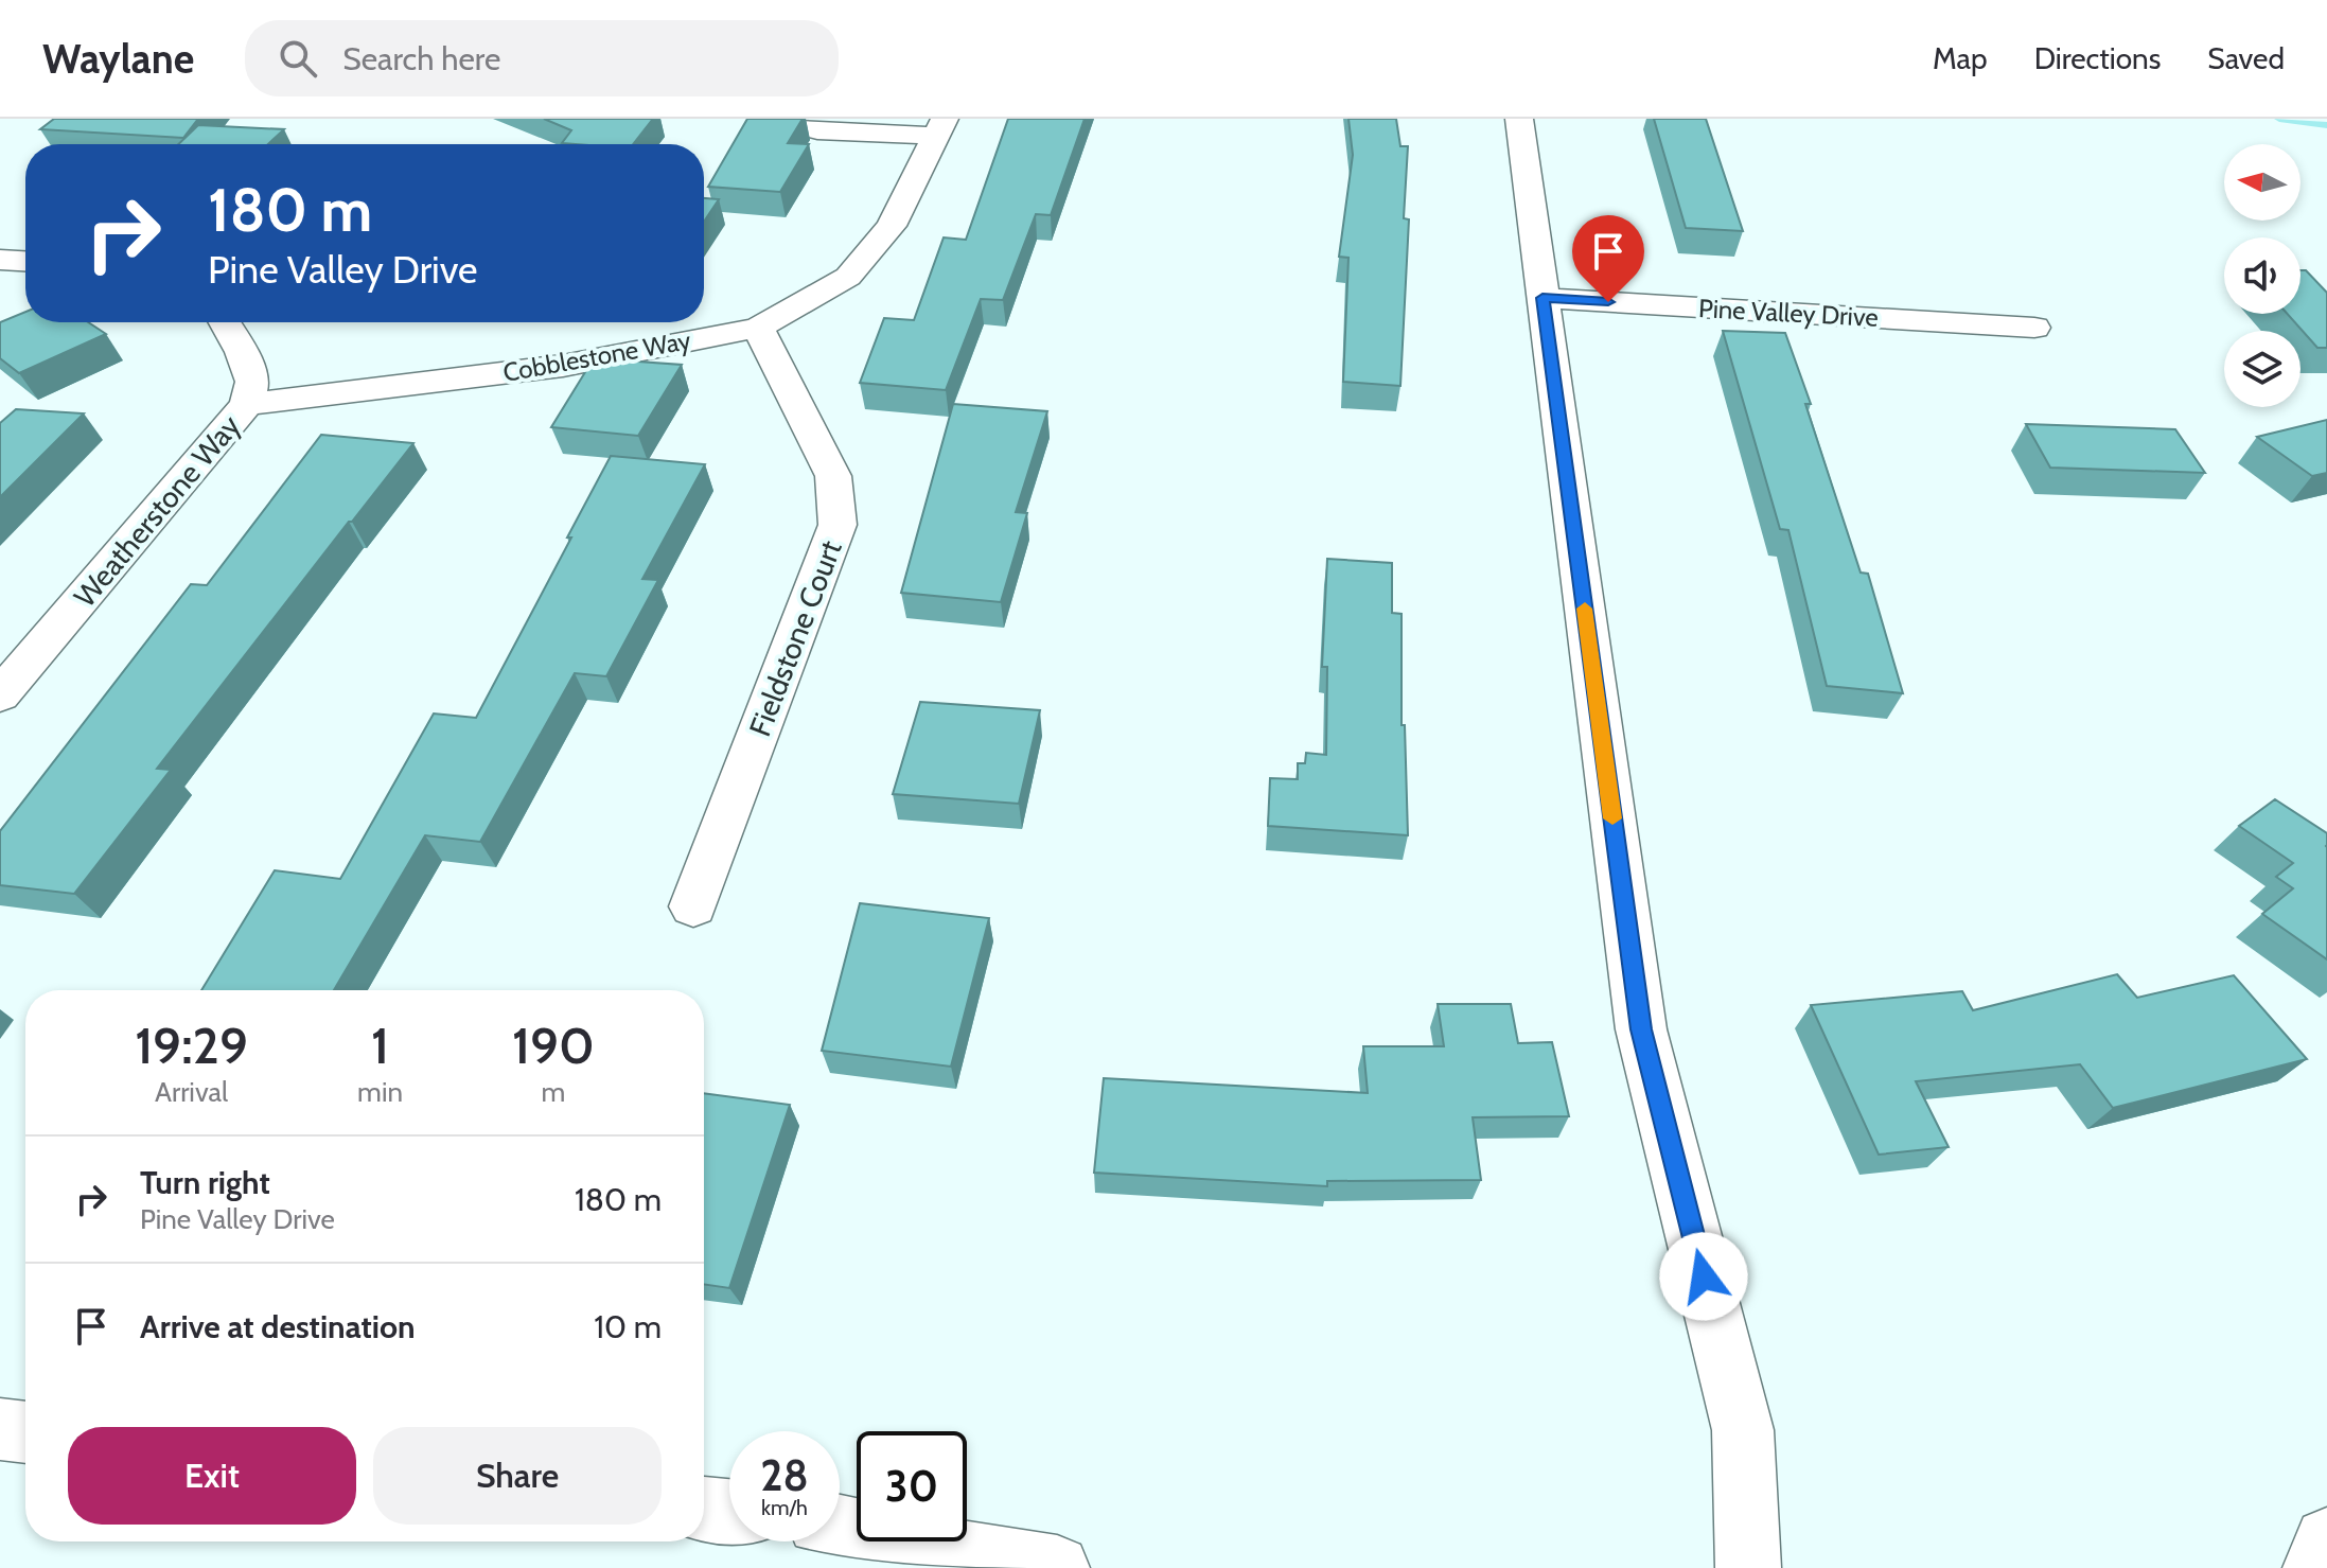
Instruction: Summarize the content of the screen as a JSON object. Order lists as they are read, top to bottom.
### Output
{
  "streets": {
    "street": [
      "Pine Valley Drive",
      "Cobblestone Way",
      "Weatherstone Way",
      "Fieldstone Court"
    ]
  },
  "crossings": [
    ["Cobblestone Way", "Weatherstone Way"],
    ["Cobblestone Way", "Fieldstone Court"]
  ],
  "north": "left",
  "page": {
    "header": "Waylane",
    "search": "Search here",
    "nav": ["Map", "Directions", "Saved"],
    "turn": ["180 m", "Pine Valley Drive"],
    "eta": [
      "19:29",
      "Arrival",
      "1",
      "min",
      "190",
      "m"
    ],
    "list": [
      {
        "name": "Turn right",
        "note": "Pine Valley Drive",
        "value": "180 m"
      },
      {
        "name": "Arrive at destination",
        "value": "10 m"
      }
    ],
    "buttons": ["Exit", "Share"],
    "speed": "28 km/h",
    "limit": "30"
  }
}
